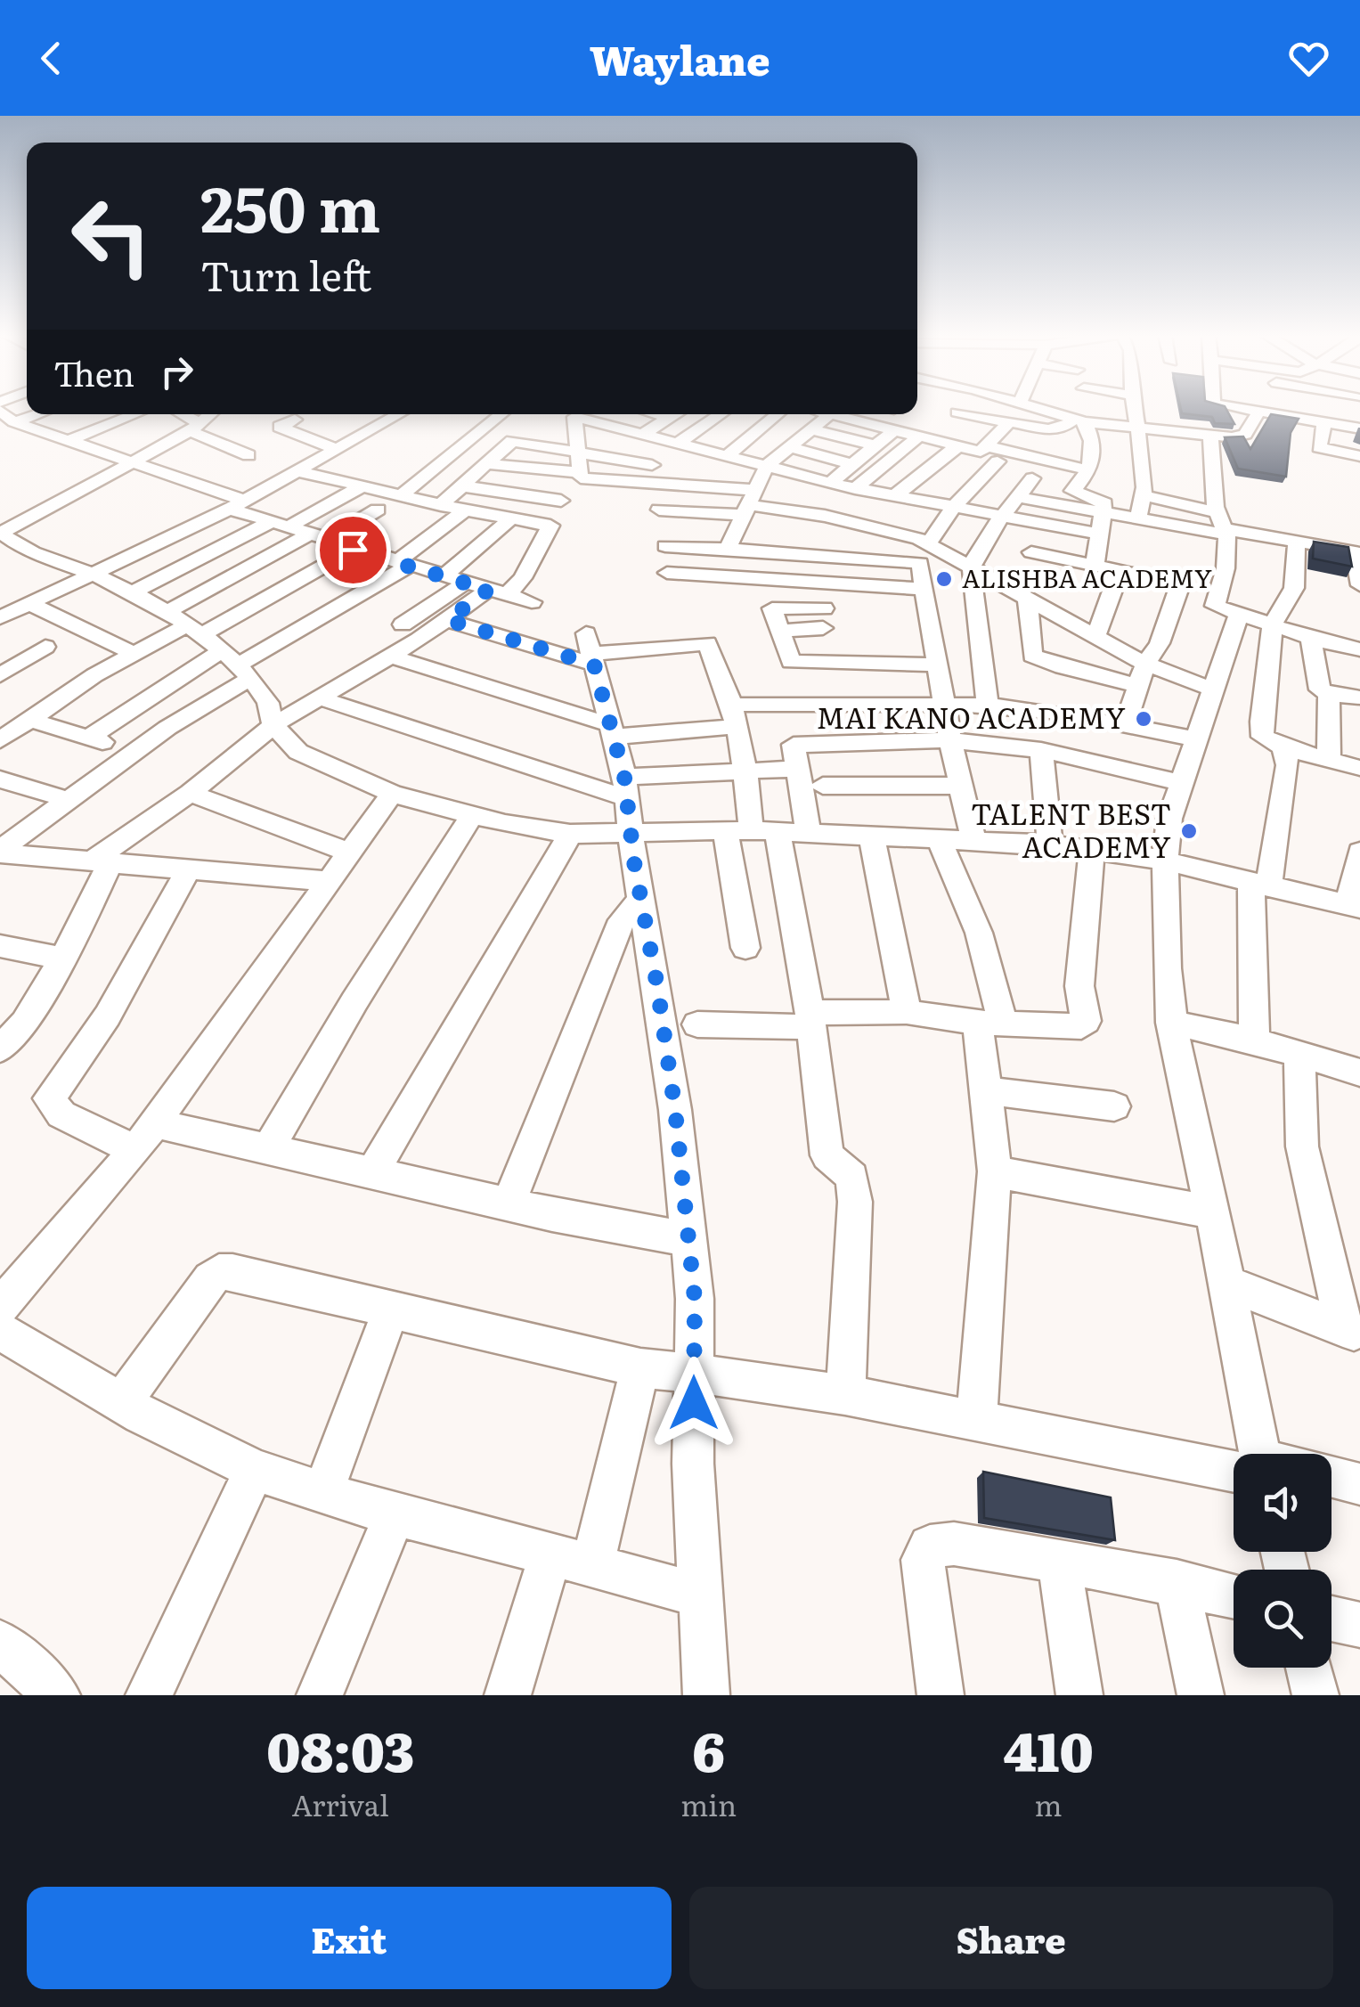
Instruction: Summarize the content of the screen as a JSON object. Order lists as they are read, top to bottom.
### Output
{
  "places": ["ALISHBA ACADEMY", "MAI KANO ACADEMY", "TALENT BEST ACADEMY"],
  "page": {
    "header": "Waylane",
    "turn": ["250 m", "Turn left"],
    "then": "Then",
    "eta": [
      "08:03",
      "Arrival",
      "6",
      "min",
      "410",
      "m"
    ],
    "buttons": ["Exit", "Share"]
  }
}
